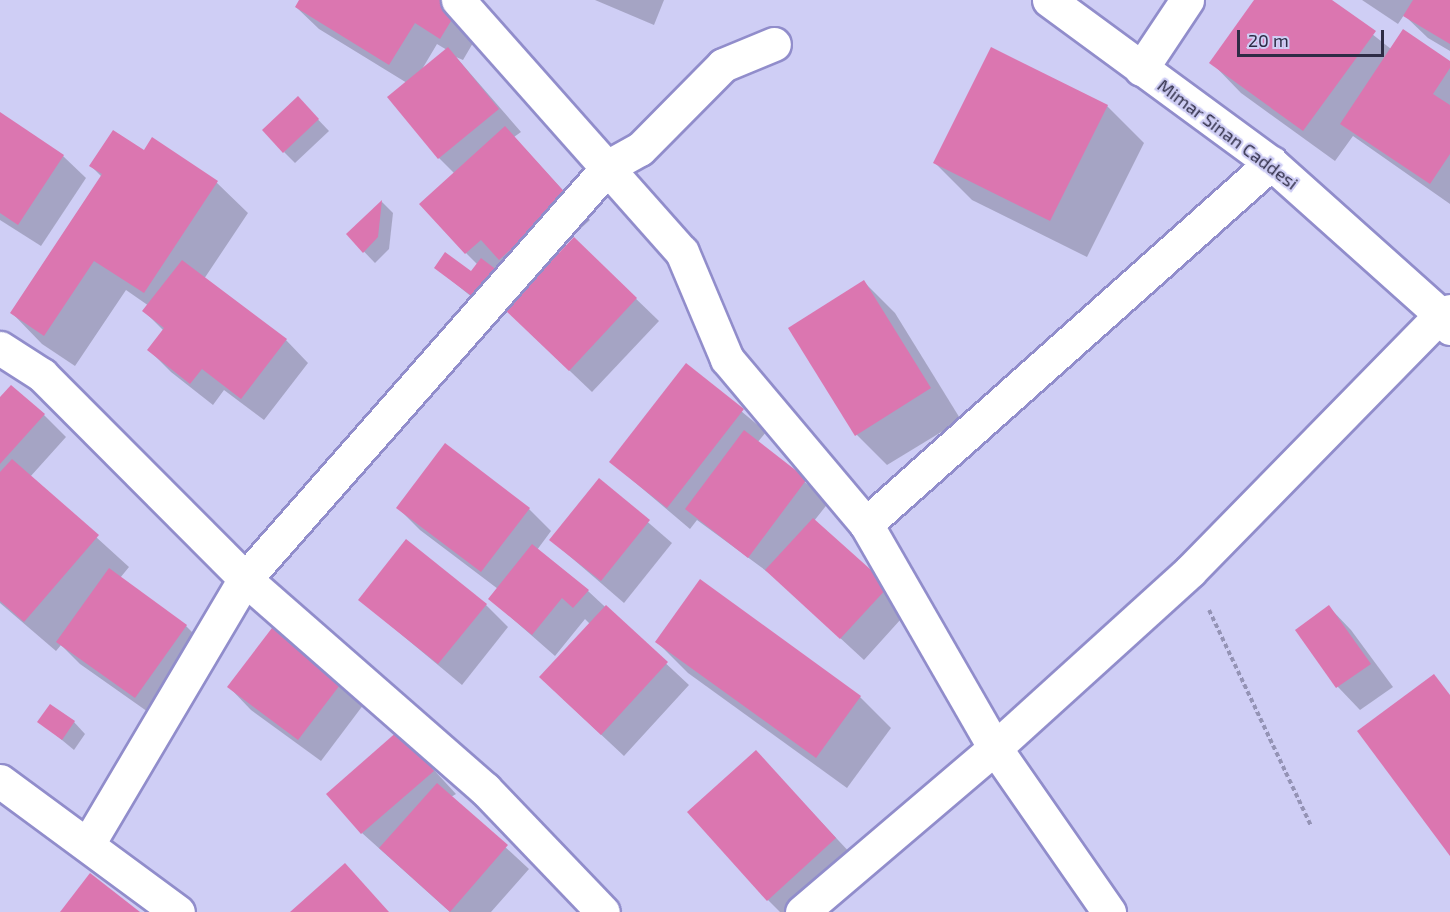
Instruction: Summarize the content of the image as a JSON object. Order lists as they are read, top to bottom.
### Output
{
  "streets": {
    "street": ["Mimar Sinan Caddesi"]
  },
  "scale_bar": "20 m"
}
